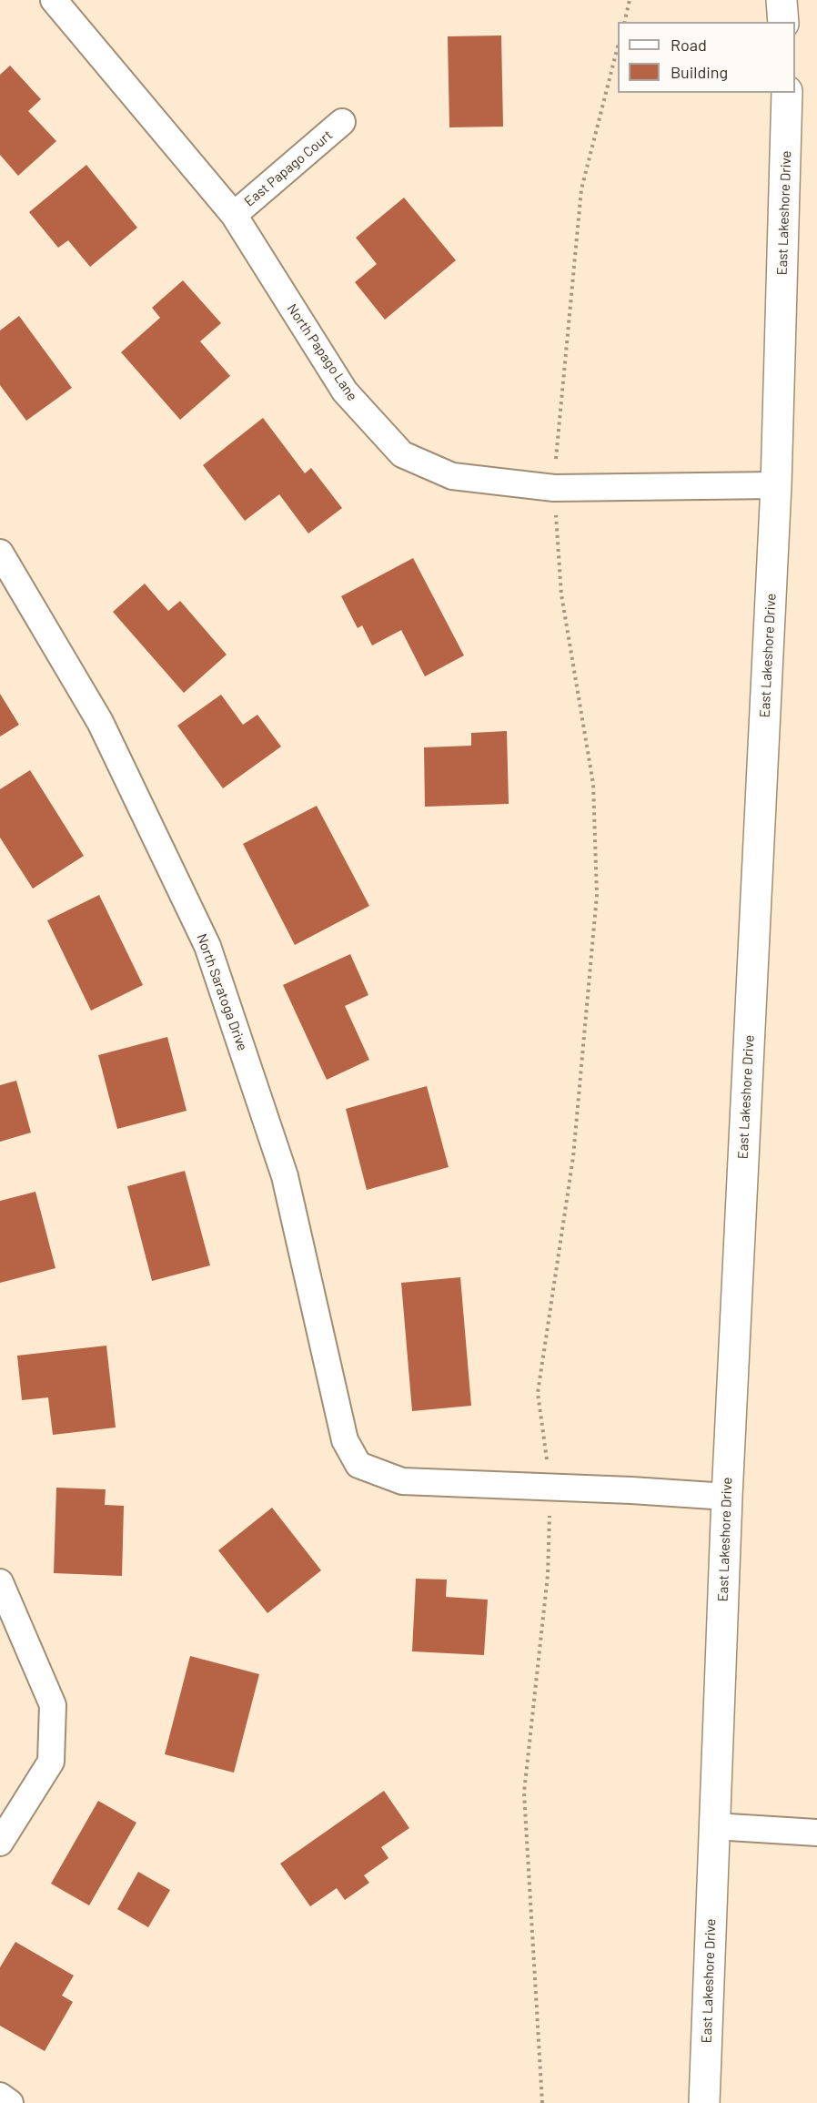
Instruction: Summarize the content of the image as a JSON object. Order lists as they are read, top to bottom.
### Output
{
  "streets": {
    "main road": ["East Lakeshore Drive"],
    "street": ["East Papago Court", "North Papago Lane", "North Saratoga Drive"]
  },
  "crossings": [
    ["East Papago Court", "North Papago Lane"],
    ["East Lakeshore Drive", "North Papago Lane"]
  ],
  "legend": ["Road", "Building"]
}
